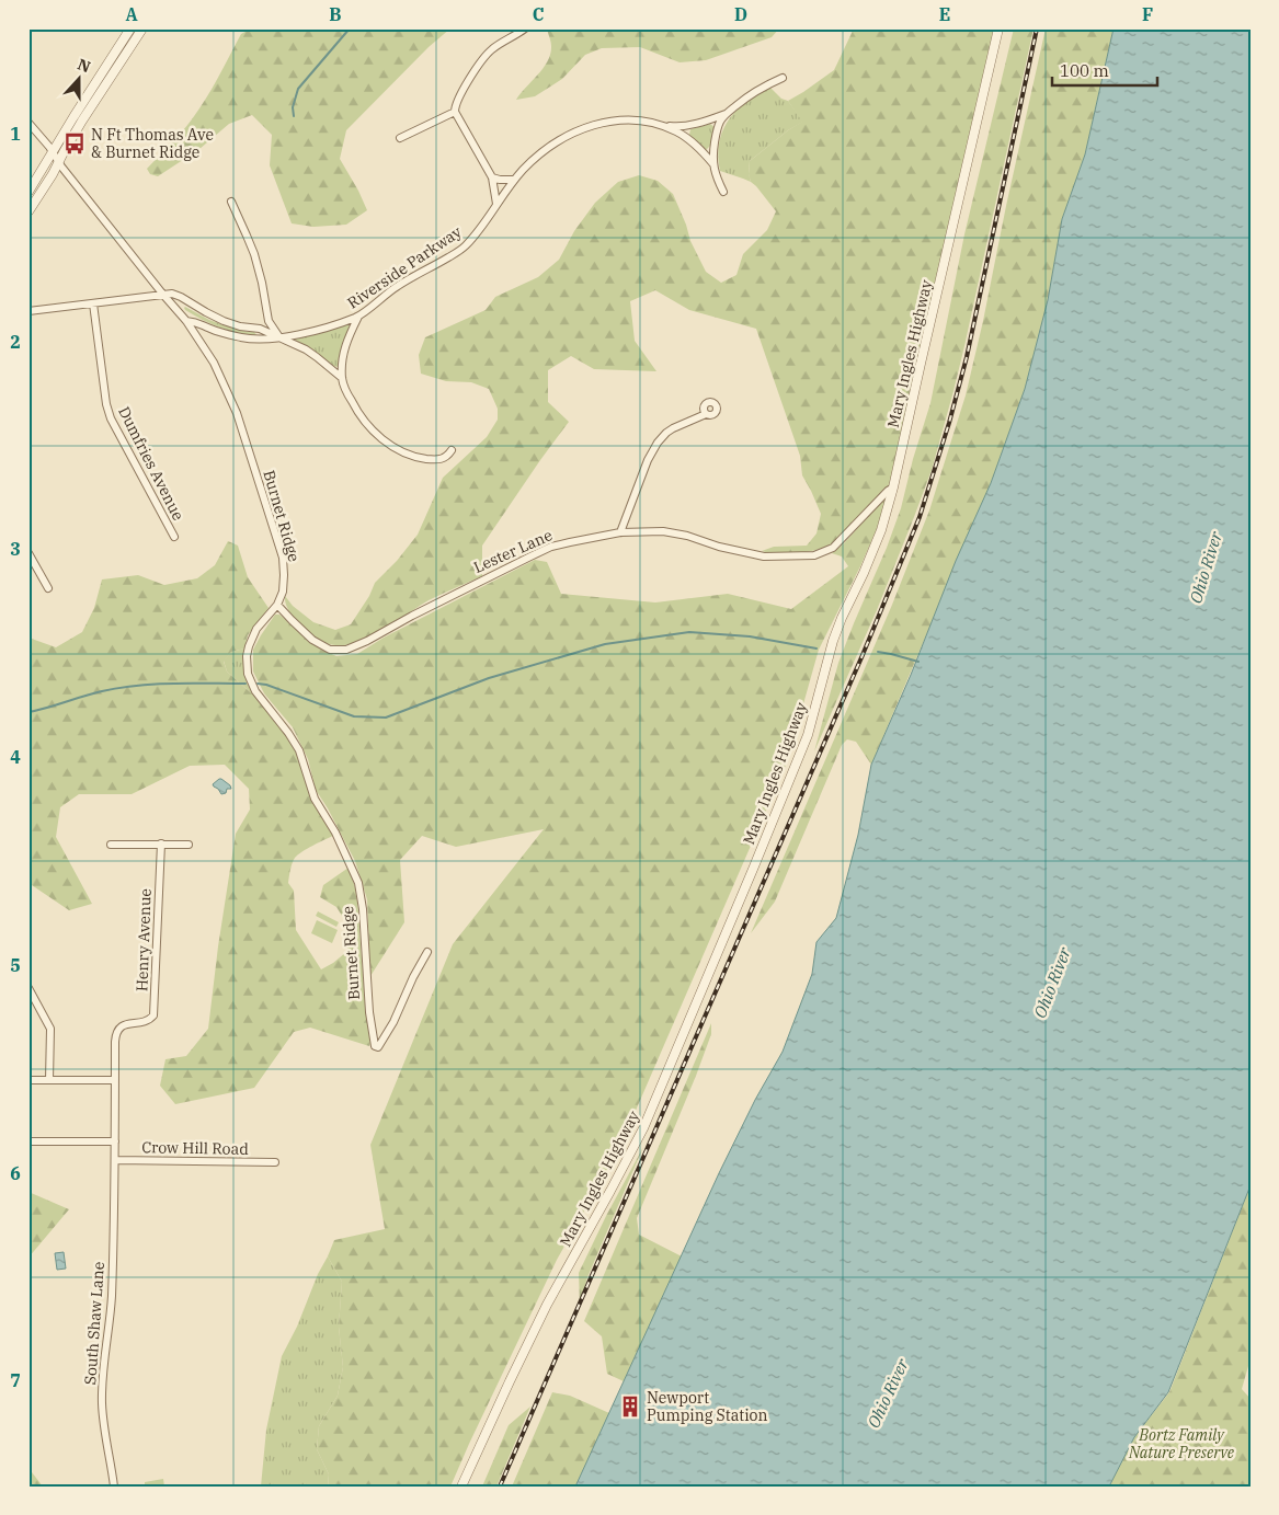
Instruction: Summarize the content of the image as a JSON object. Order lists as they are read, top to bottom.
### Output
{
  "streets": {
    "street": [
      "Riverside Parkway",
      "Mary Ingles Highway",
      "Dumfries Avenue",
      "Burnet Ridge",
      "Lester Lane",
      "Henry Avenue",
      "Crow Hill Road",
      "South Shaw Lane"
    ]
  },
  "crossings": [
    ["Riverside Parkway", "Burnet Ridge"],
    ["Mary Ingles Highway", "Lester Lane"],
    ["Burnet Ridge", "Lester Lane"],
    ["Henry Avenue", "South Shaw Lane"],
    ["Crow Hill Road", "South Shaw Lane"]
  ],
  "water": ["Ohio River"],
  "parks": ["Bortz Family Nature Preserve"],
  "places": {
    "bus stop": ["N Ft Thomas Ave & Burnet Ridge"],
    "building": ["Newport Pumping Station"]
  },
  "scale_bar": "100 m",
  "north": "top",
  "grid": {
    "columns": [
      "A",
      "B",
      "C",
      "D",
      "E",
      "F"
    ],
    "rows": [
      "1",
      "2",
      "3",
      "4",
      "5",
      "6",
      "7"
    ]
  }
}
